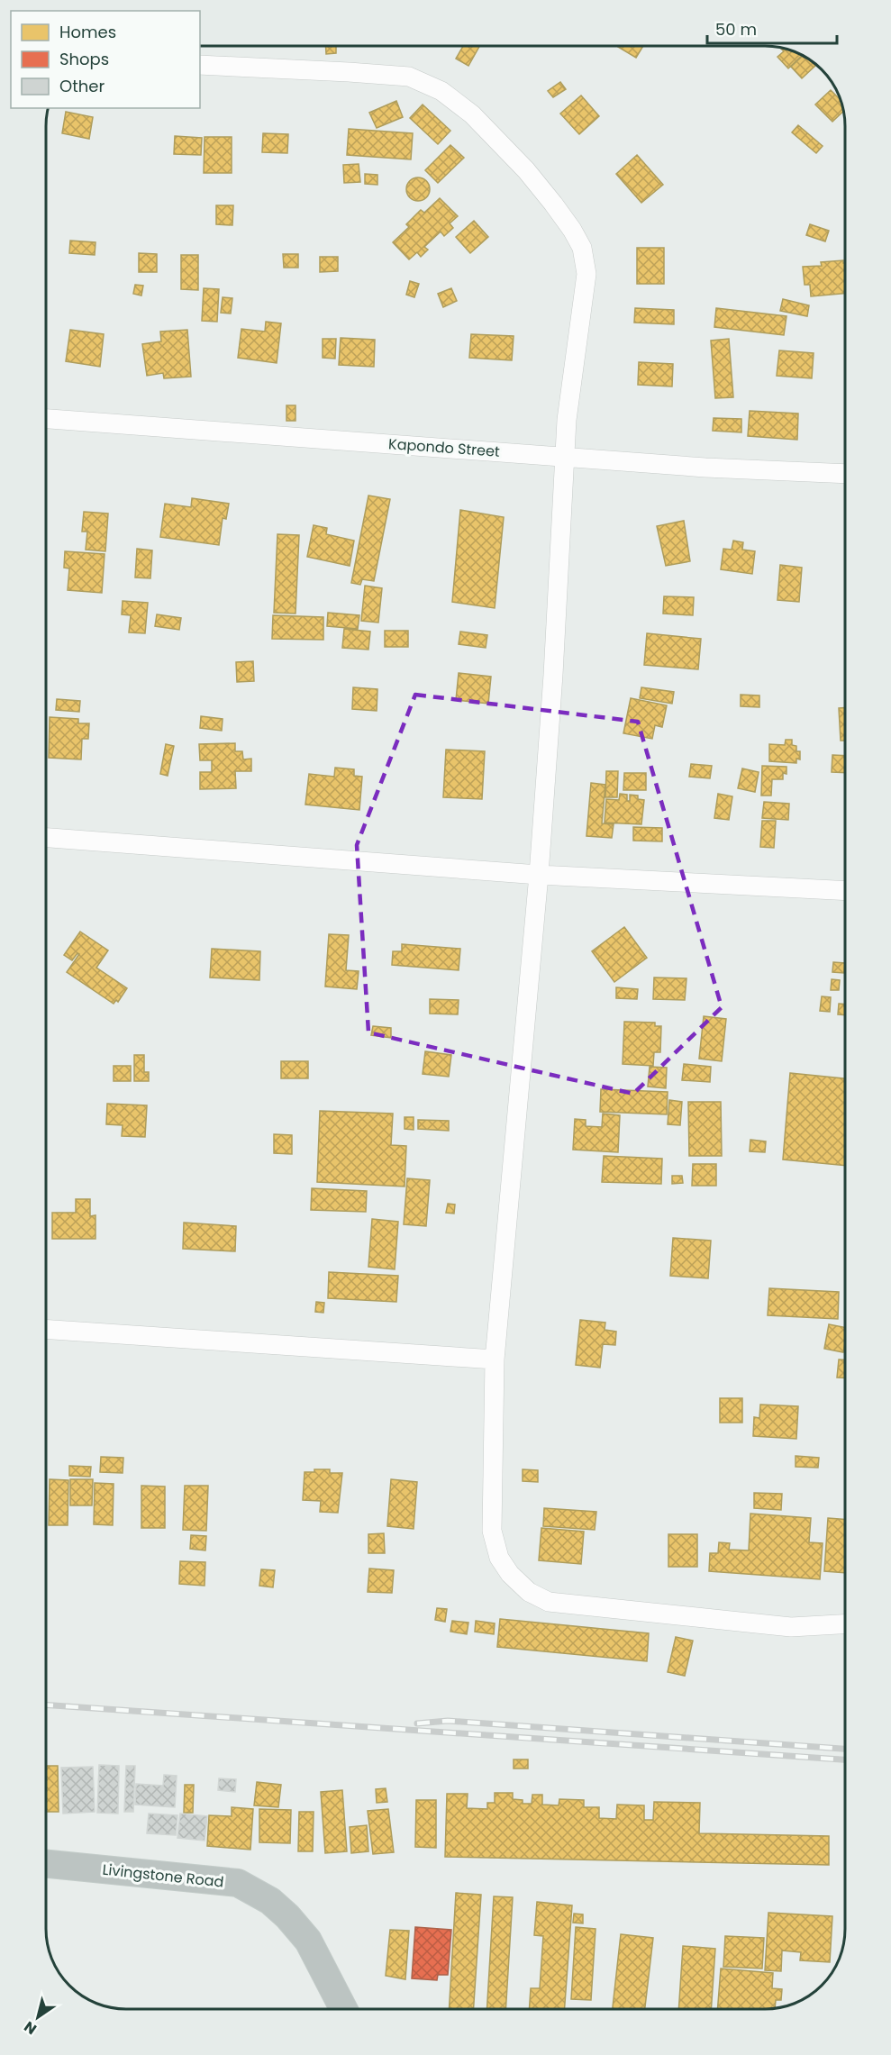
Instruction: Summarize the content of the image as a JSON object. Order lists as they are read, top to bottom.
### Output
{
  "streets": {
    "highway": ["Livingstone Road"],
    "street": ["Kapondo Street"]
  },
  "legend": ["Homes", "Shops", "Other"],
  "scale_bar": "50 m",
  "north": "bottom left"
}
